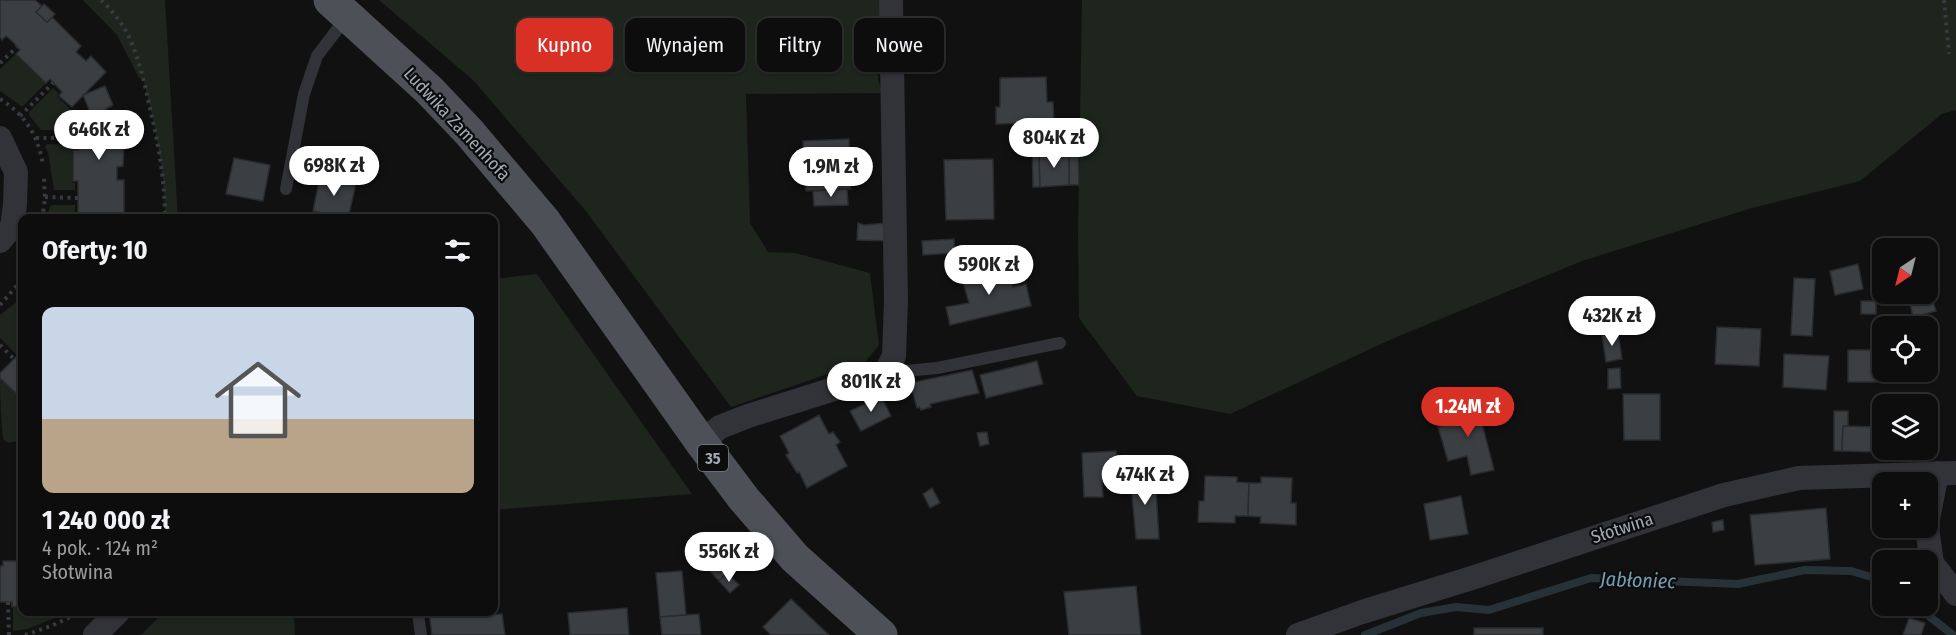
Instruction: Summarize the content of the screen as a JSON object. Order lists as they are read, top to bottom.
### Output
{
  "streets": {
    "main road": ["Ludwika Zamenhofa", "35"],
    "street": ["Słotwina"]
  },
  "crossings": [
    ["Ludwika Zamenhofa", "35"]
  ],
  "water": ["Jabłoniec"],
  "north": "bottom left",
  "page": {
    "chip": [
      "Kupno",
      "Wynajem",
      "Filtry",
      "Nowe"
    ],
    "price": [
      "646K zł",
      "804K zł",
      "698K zł",
      "1.9M zł",
      "590K zł",
      "432K zł",
      "801K zł",
      "1.24M zł",
      "474K zł",
      "556K zł"
    ],
    "heading": "Oferty: 10",
    "map_buttons": ["+", "−"],
    "list": [
      {
        "name": "1 240 000 zł",
        "note": "4 pok. · 124 m² · Słotwina"
      }
    ]
  }
}
